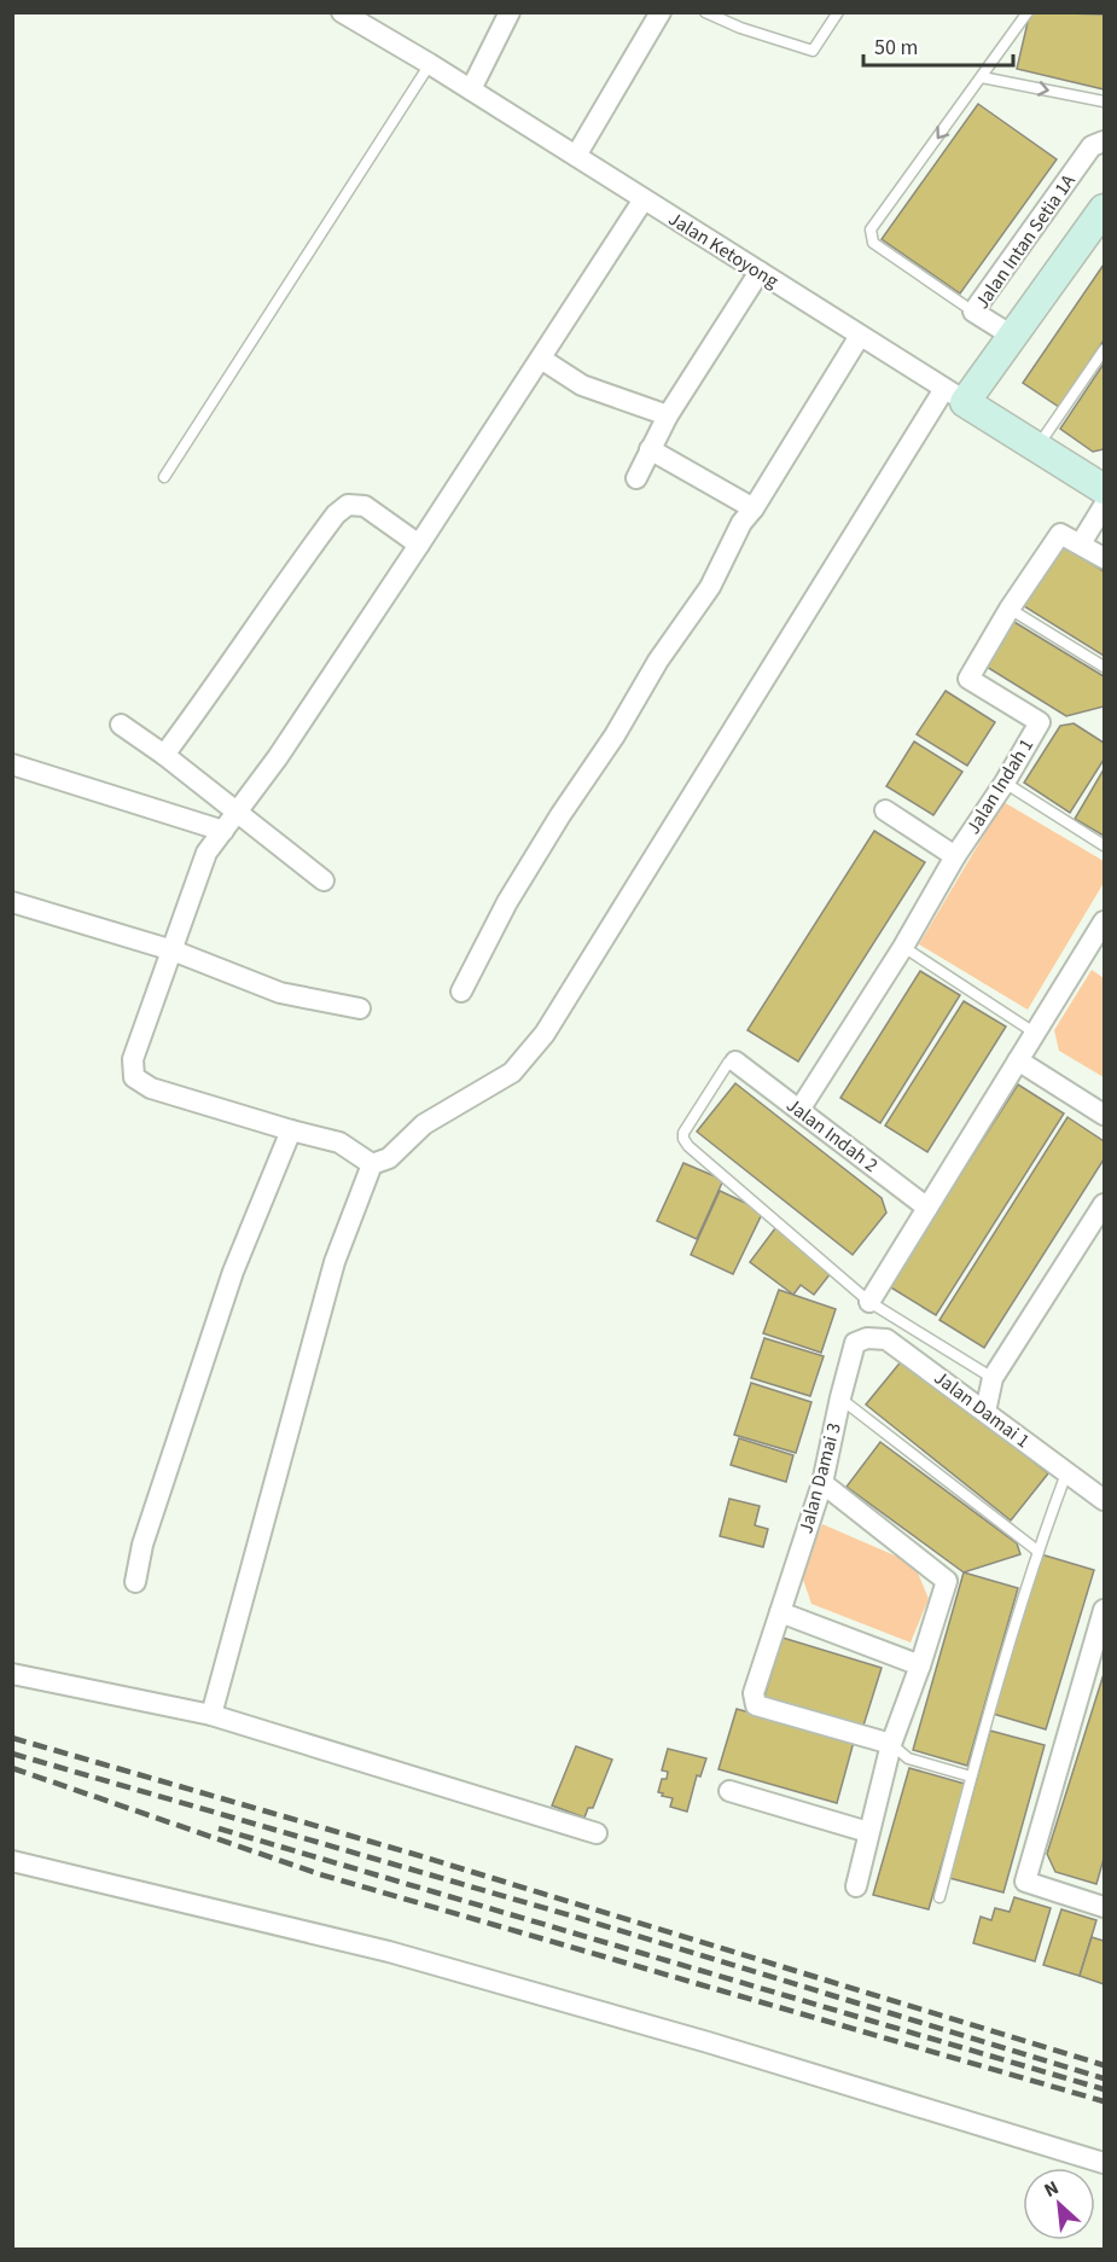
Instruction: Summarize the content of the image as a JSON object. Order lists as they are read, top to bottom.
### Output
{
  "streets": {
    "street": [
      "Jalan Intan Setia 1A",
      "Jalan Ketoyong",
      "Jalan Indah 1",
      "Jalan Indah 2",
      "Jalan Damai 1",
      "Jalan Damai 3"
    ]
  },
  "crossings": [
    ["Jalan Indah 1", "Jalan Indah 2"],
    ["Jalan Damai 1", "Jalan Damai 3"]
  ],
  "scale_bar": "50 m",
  "north": "top left"
}
